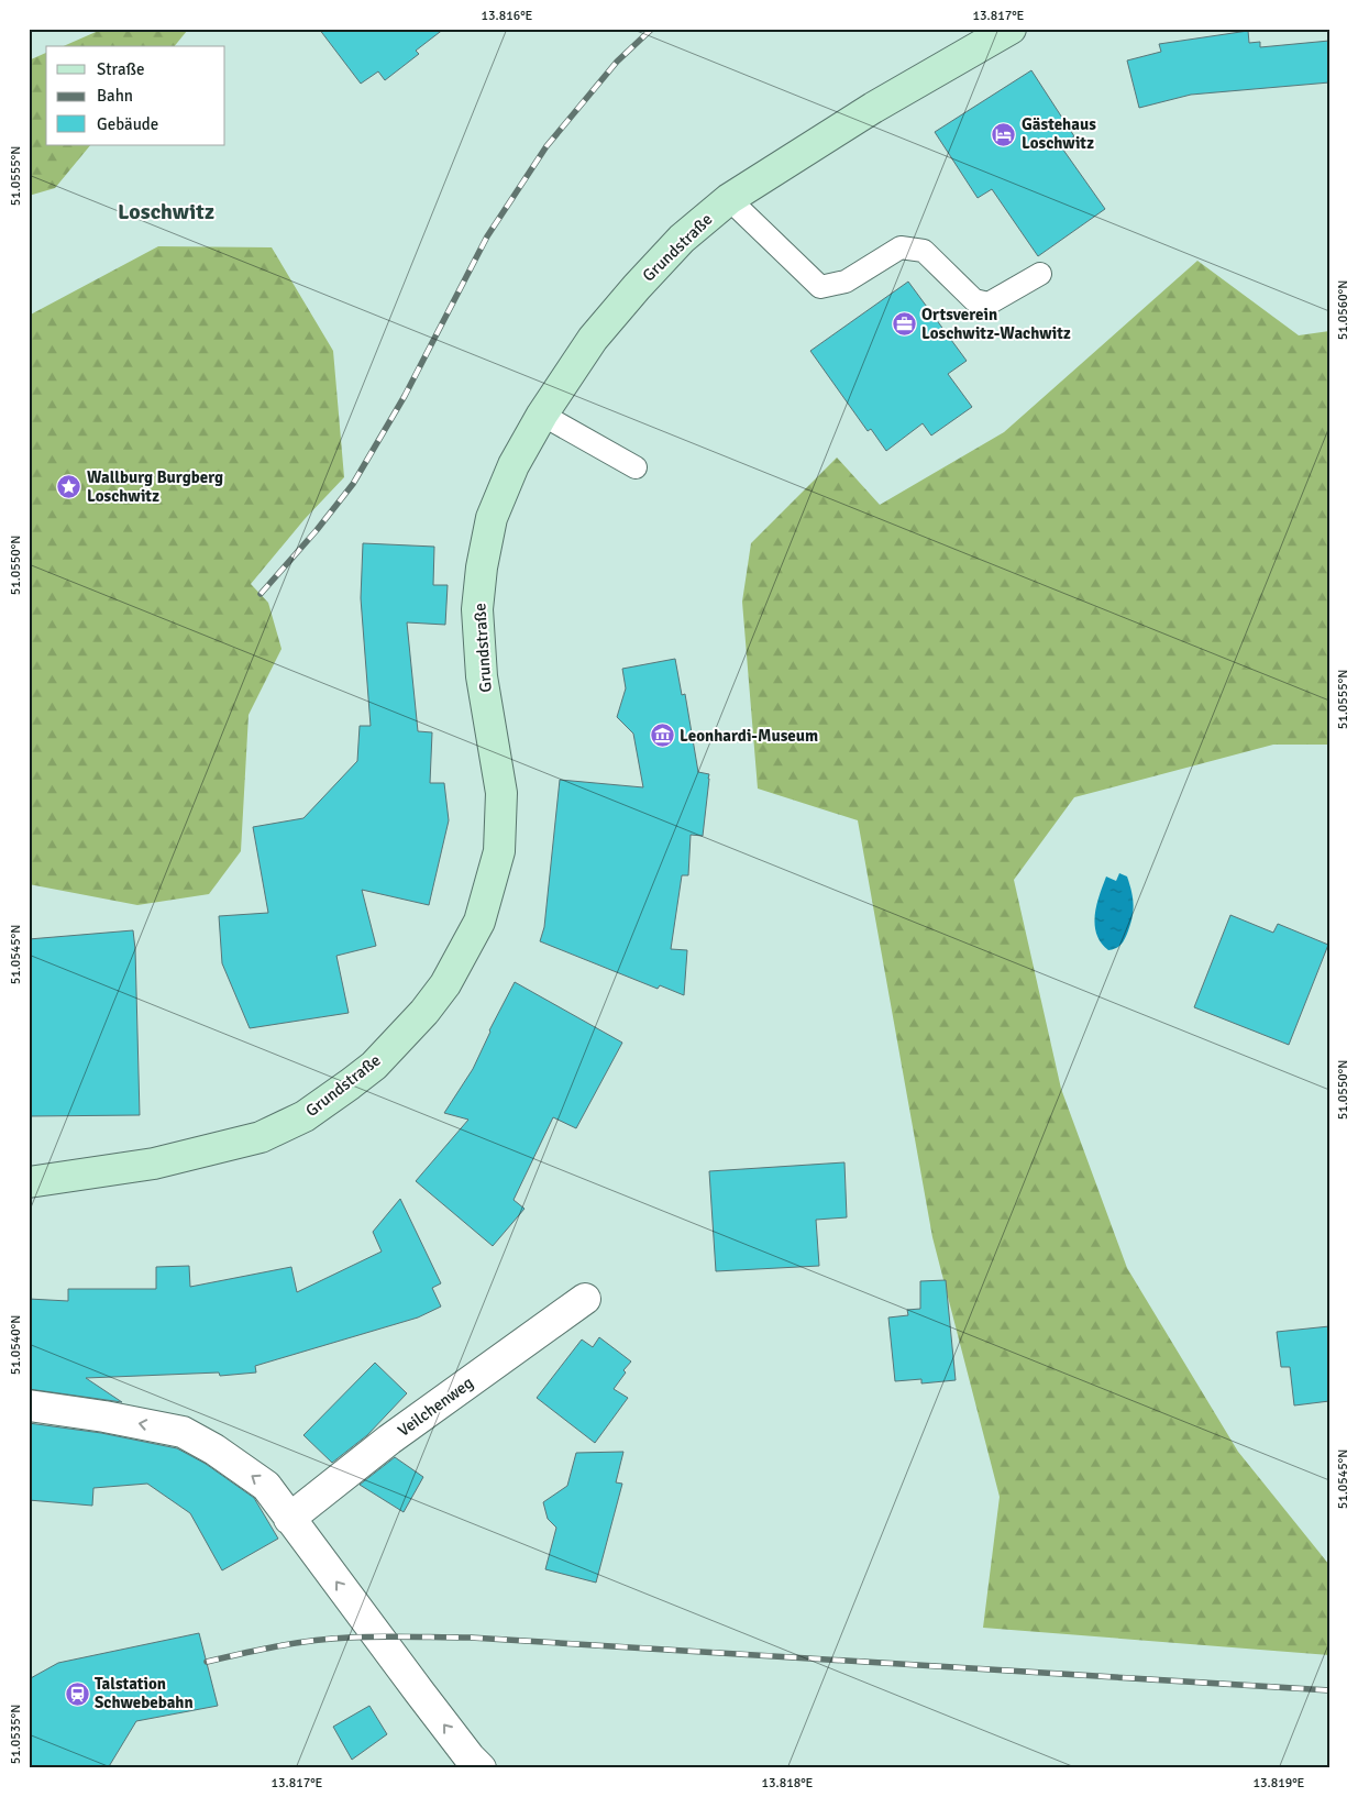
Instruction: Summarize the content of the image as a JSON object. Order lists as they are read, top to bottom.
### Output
{
  "streets": {
    "main road": ["Grundstraße"],
    "street": ["Veilchenweg"]
  },
  "districts": ["Loschwitz"],
  "places": {
    "hotel": ["Gästehaus Loschwitz"],
    "office": ["Ortsverein Loschwitz-Wachwitz"],
    "place": ["Wallburg Burgberg Loschwitz"],
    "museum": ["Leonhardi-Museum"],
    "station": ["Talstation Schwebebahn"]
  },
  "legend": ["Straße", "Bahn", "Gebäude"],
  "coordinates": [
    "13.816°E",
    "13.817°E",
    "51.0555°N",
    "51.0560°N",
    "51.0550°N",
    "51.0545°N",
    "51.0540°N",
    "51.0535°N",
    "13.818°E",
    "13.819°E"
  ]
}
